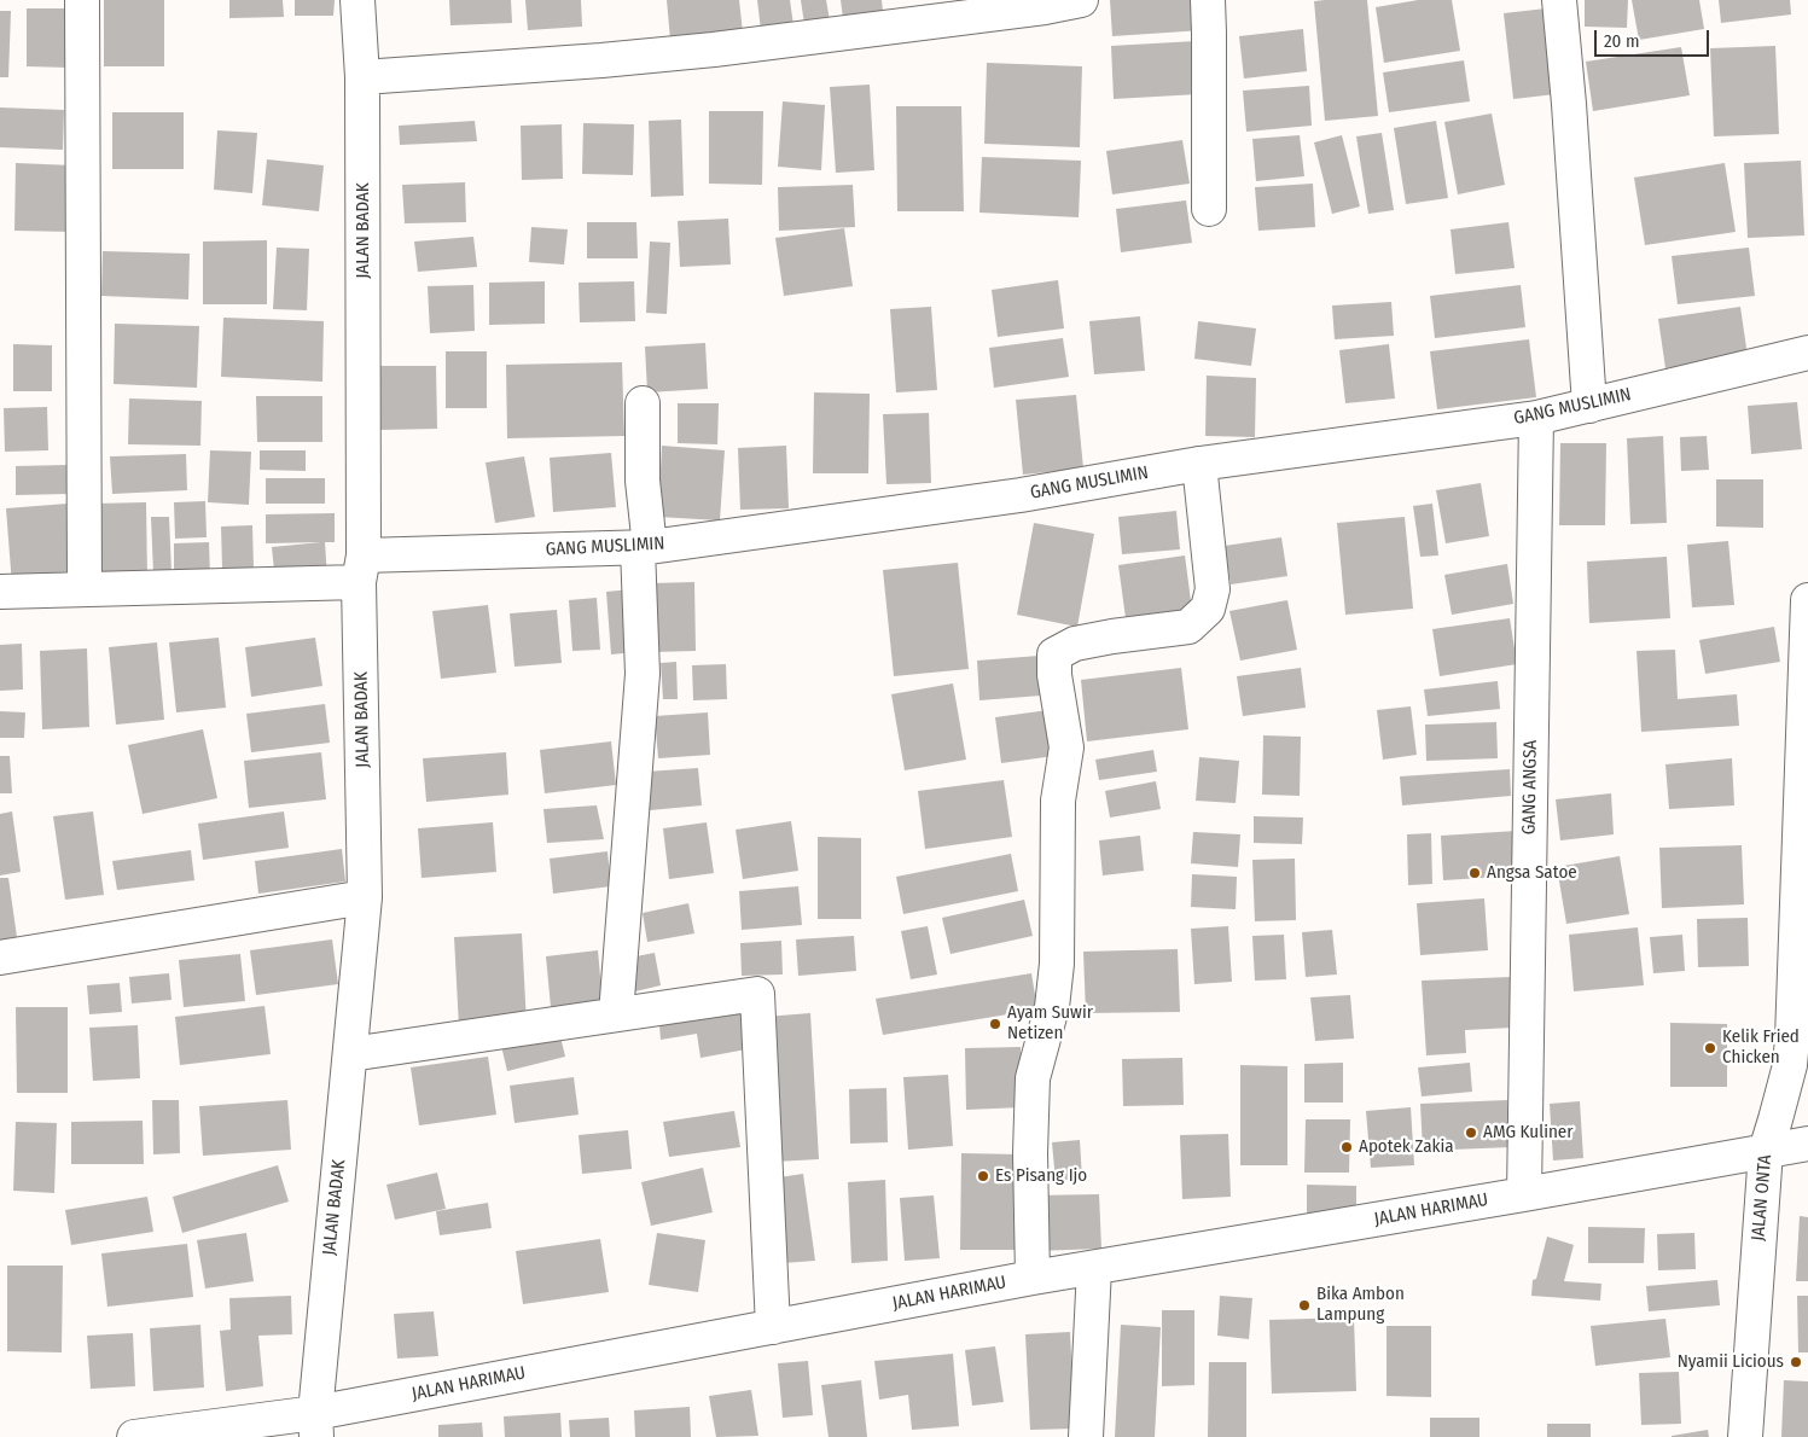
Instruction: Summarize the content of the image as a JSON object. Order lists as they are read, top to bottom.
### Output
{
  "streets": {
    "street": [
      "JALAN BADAK",
      "GANG MUSLIMIN",
      "GANG ANGSA",
      "JALAN ONTA",
      "JALAN HARIMAU"
    ]
  },
  "crossings": [
    ["JALAN BADAK", "GANG MUSLIMIN"],
    ["JALAN BADAK", "JALAN HARIMAU"],
    ["GANG MUSLIMIN", "GANG ANGSA"],
    ["GANG ANGSA", "JALAN HARIMAU"],
    ["JALAN ONTA", "JALAN HARIMAU"]
  ],
  "places": [
    "Angsa Satoe",
    "Ayam Suwir Netizen",
    "Kelik Fried Chicken",
    "AMG Kuliner",
    "Apotek Zakia",
    "Es Pisang Ijo",
    "Bika Ambon Lampung",
    "Nyamii Licious"
  ],
  "scale_bar": "20 m"
}
